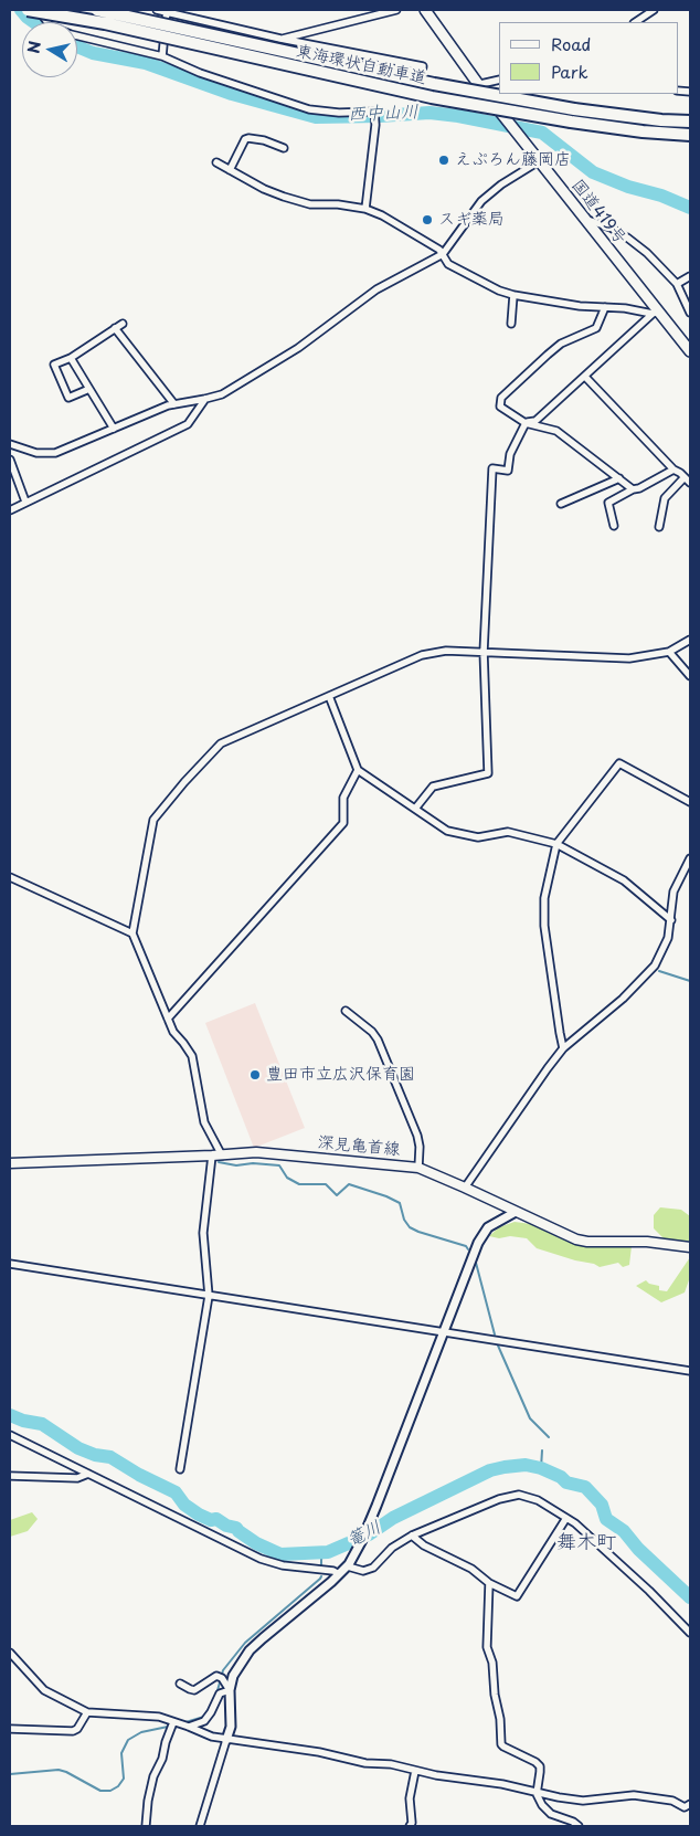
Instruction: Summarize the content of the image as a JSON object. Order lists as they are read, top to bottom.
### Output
{
  "streets": {
    "highway": ["東海環状自動車道", "国道419号"],
    "main road": ["深見亀首線"]
  },
  "districts": ["舞木町"],
  "water": ["西中山川", "篭川"],
  "places": ["えぷろん藤岡店", "スギ薬局", "豊田市立広沢保育園"],
  "legend": ["Road", "Park"],
  "north": "left"
}
